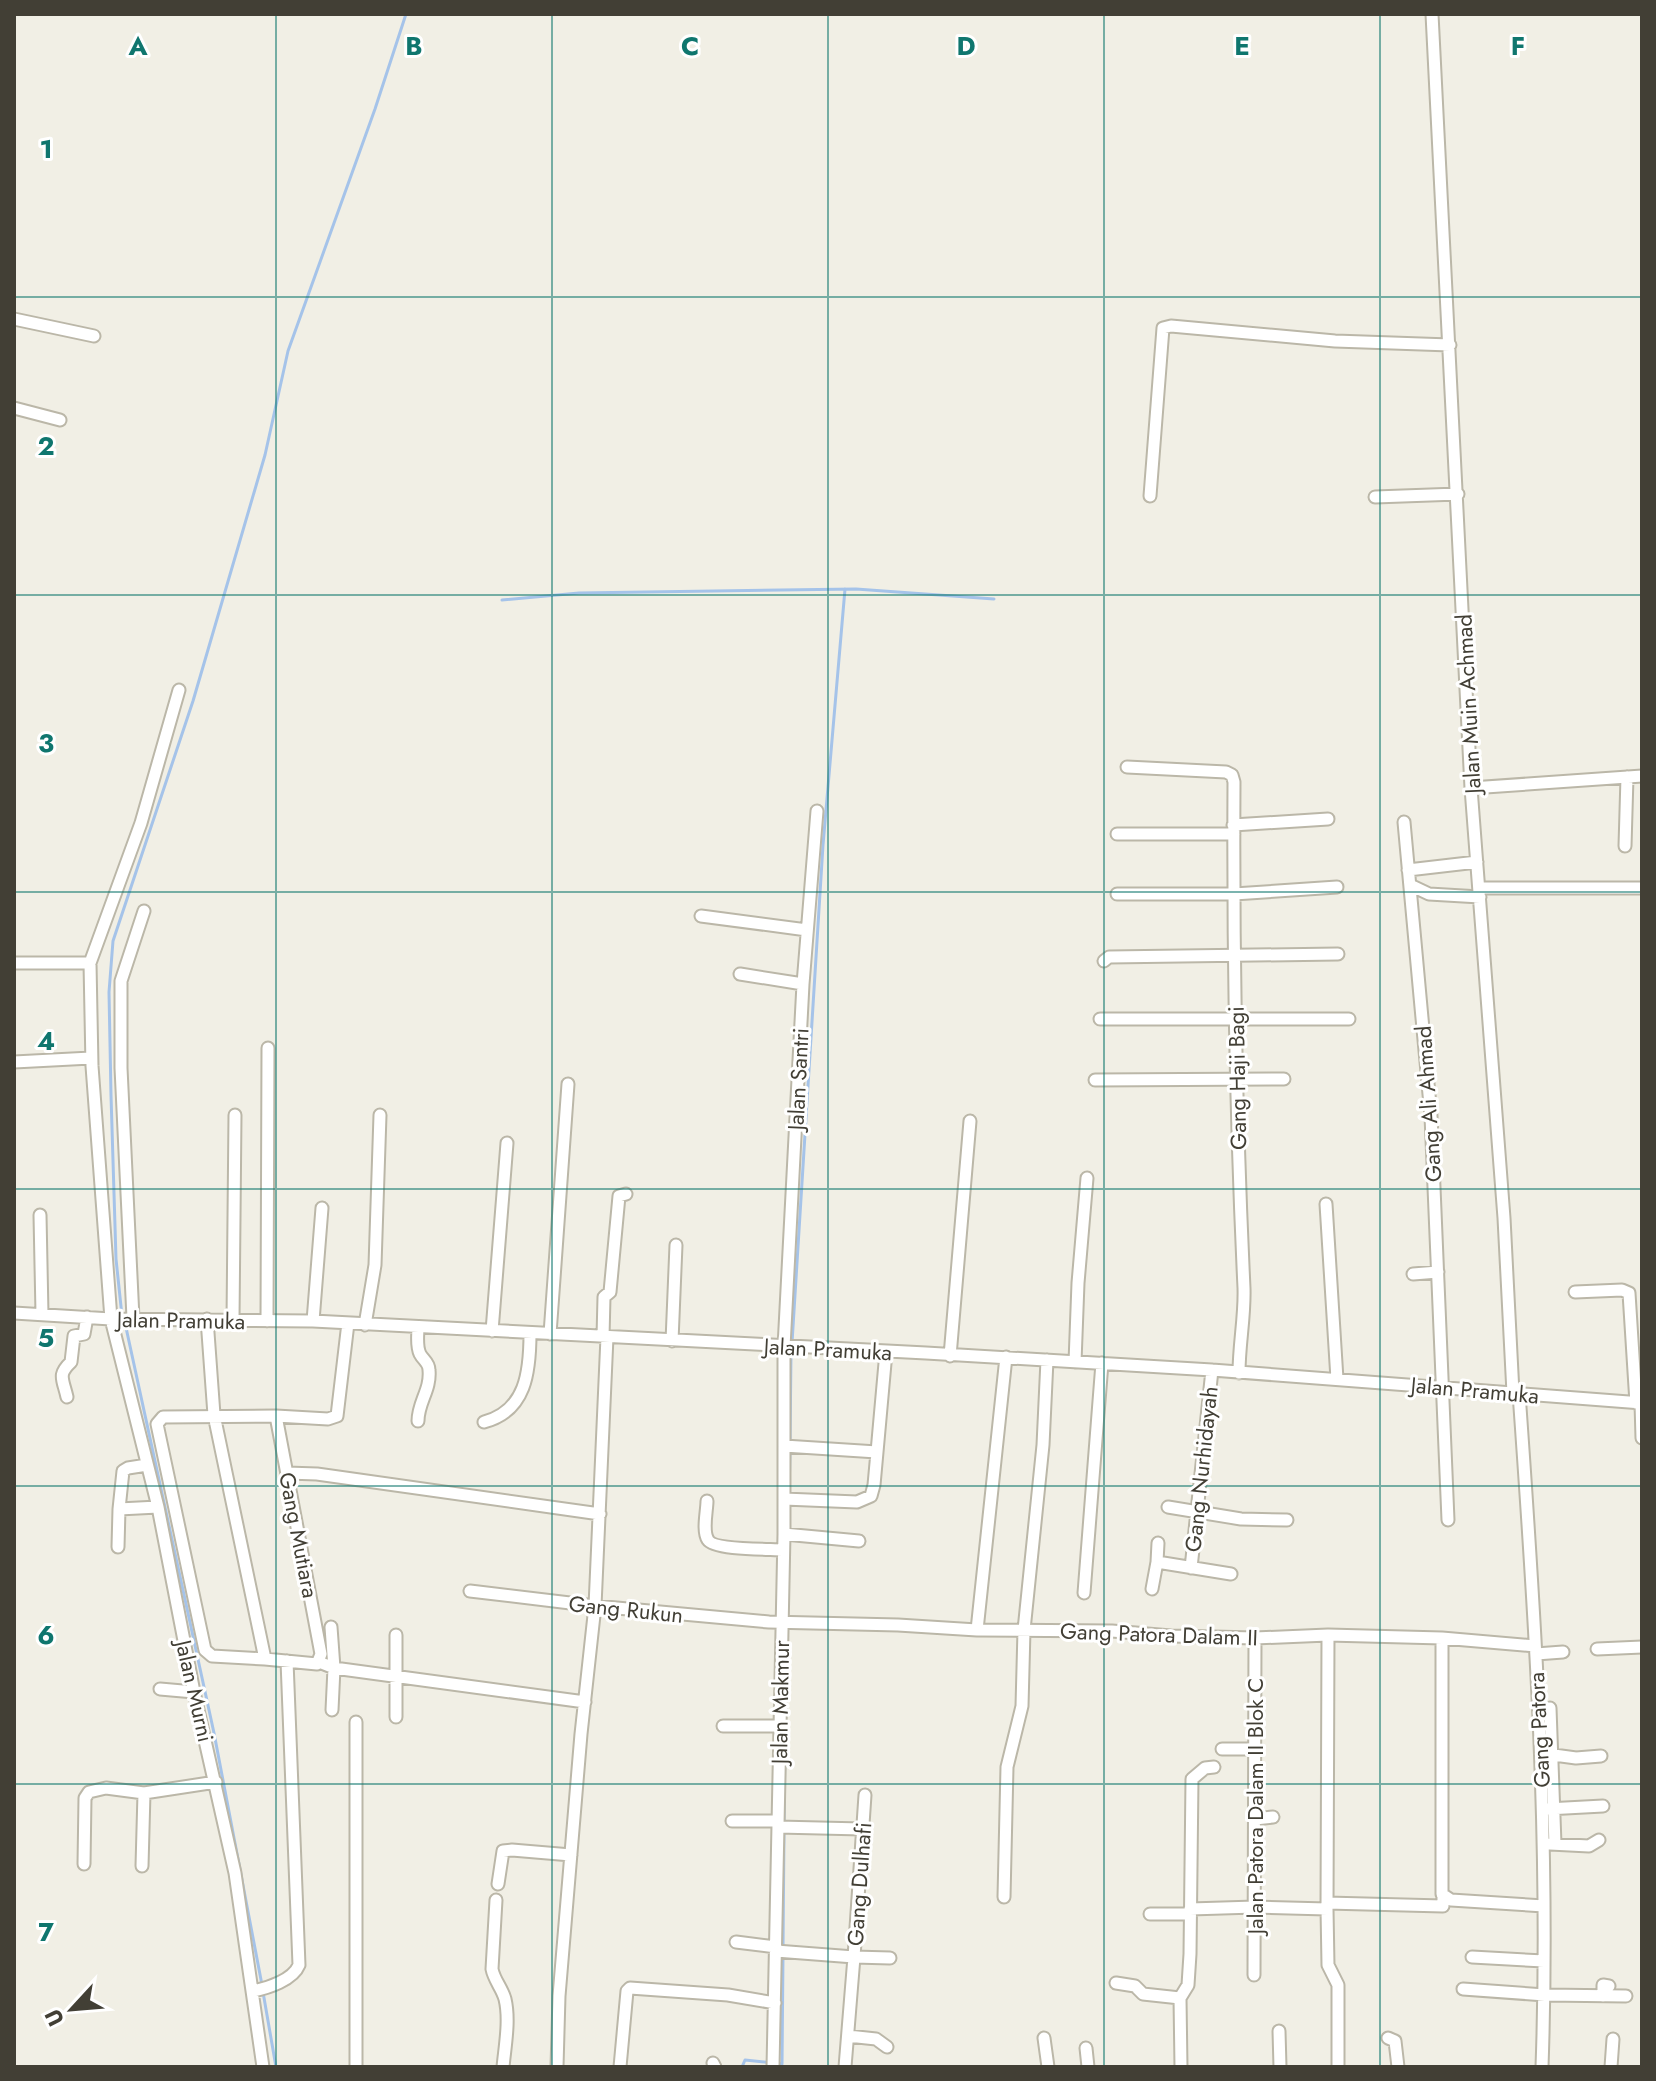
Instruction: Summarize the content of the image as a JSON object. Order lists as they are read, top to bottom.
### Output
{
  "streets": {
    "street": [
      "Jalan Muin Achmad",
      "Gang Haji Bagi",
      "Jalan Santri",
      "Gang Ali Ahmad",
      "Jalan Pramuka",
      "Gang Nurhidayah",
      "Gang Mutiara",
      "Gang Rukun",
      "Gang Patora Dalam II",
      "Jalan Murni",
      "Jalan Makmur",
      "Gang Patora",
      "Jalan Patora Dalam II Blok C",
      "Gang Dulhafi"
    ]
  },
  "crossings": [
    ["Jalan Muin Achmad", "Jalan Pramuka"],
    ["Jalan Muin Achmad", "Gang Patora"],
    ["Gang Haji Bagi", "Jalan Pramuka"],
    ["Jalan Santri", "Jalan Pramuka"],
    ["Jalan Santri", "Jalan Makmur"],
    ["Gang Ali Ahmad", "Jalan Pramuka"],
    ["Jalan Pramuka", "Gang Nurhidayah"],
    ["Jalan Pramuka", "Jalan Murni"],
    ["Jalan Pramuka", "Jalan Makmur"],
    ["Jalan Pramuka", "Gang Patora"],
    ["Gang Rukun", "Gang Patora Dalam II"],
    ["Gang Rukun", "Jalan Makmur"],
    ["Gang Patora Dalam II", "Jalan Makmur"],
    ["Gang Patora Dalam II", "Gang Patora"],
    ["Gang Patora Dalam II", "Jalan Patora Dalam II Blok C"],
    ["Jalan Makmur", "Gang Dulhafi"]
  ],
  "north": "bottom left",
  "grid": {
    "columns": [
      "A",
      "B",
      "C",
      "D",
      "E",
      "F"
    ],
    "rows": [
      "1",
      "2",
      "3",
      "4",
      "5",
      "6",
      "7"
    ]
  }
}
